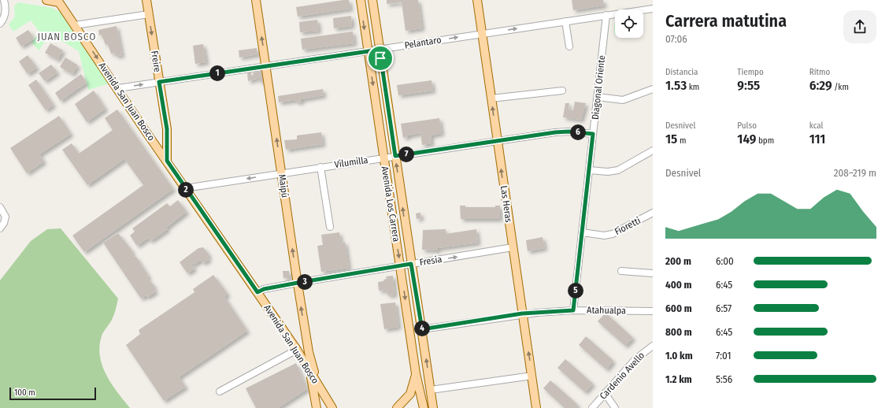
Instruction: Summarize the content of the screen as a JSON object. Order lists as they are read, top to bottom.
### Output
{
  "streets": {
    "main road": [
      "Freire",
      "Avenida San Juan Bosco",
      "Maipú",
      "Avenida Los Carrera",
      "Las Heras"
    ],
    "street": [
      "Pelantaro",
      "Diagonal Oriente",
      "Vilumilla",
      "Fioretti",
      "Fresia",
      "Atahualpa",
      "Cardenio Avello"
    ]
  },
  "crossings": [
    ["Pelantaro", "Freire"],
    ["Pelantaro", "Diagonal Oriente"],
    ["Pelantaro", "Avenida San Juan Bosco"],
    ["Pelantaro", "Maipú"],
    ["Pelantaro", "Avenida Los Carrera"],
    ["Pelantaro", "Las Heras"],
    ["Freire", "Avenida San Juan Bosco"],
    ["Diagonal Oriente", "Vilumilla"],
    ["Diagonal Oriente", "Fioretti"],
    ["Diagonal Oriente", "Atahualpa"],
    ["Avenida San Juan Bosco", "Vilumilla"],
    ["Avenida San Juan Bosco", "Maipú"],
    ["Avenida San Juan Bosco", "Fresia"],
    ["Vilumilla", "Maipú"],
    ["Vilumilla", "Avenida Los Carrera"],
    ["Vilumilla", "Las Heras"],
    ["Maipú", "Fresia"],
    ["Avenida Los Carrera", "Fresia"],
    ["Avenida Los Carrera", "Atahualpa"],
    ["Las Heras", "Fresia"],
    ["Las Heras", "Atahualpa"]
  ],
  "one_way": [
    "Pelantaro",
    "Freire",
    "Maipú",
    "Las Heras",
    "Fresia"
  ],
  "districts": ["JUAN BOSCO"],
  "scale_bar": "100 m",
  "page": {
    "heading": ["Carrera matutina", "07:06"],
    "stats": [
      ["Distancia", "1.53 km"],
      ["Tiempo", "9:55"],
      ["Ritmo", "6:29 /km"],
      ["Desnivel", "15 m"],
      ["Pulso", "149 bpm"],
      ["kcal", "111"]
    ],
    "pins": [
      "1",
      "6",
      "7",
      "2",
      "3",
      "5",
      "4"
    ],
    "chart": ["Desnivel", "208–219 m"],
    "list": [
      {
        "name": "200 m",
        "note": "6:00"
      },
      {
        "name": "400 m",
        "note": "6:45"
      },
      {
        "name": "600 m",
        "note": "6:57"
      },
      {
        "name": "800 m",
        "note": "6:45"
      },
      {
        "name": "1.0 km",
        "note": "7:01"
      },
      {
        "name": "1.2 km",
        "note": "5:56"
      }
    ],
    "scale": "100 m"
  }
}
